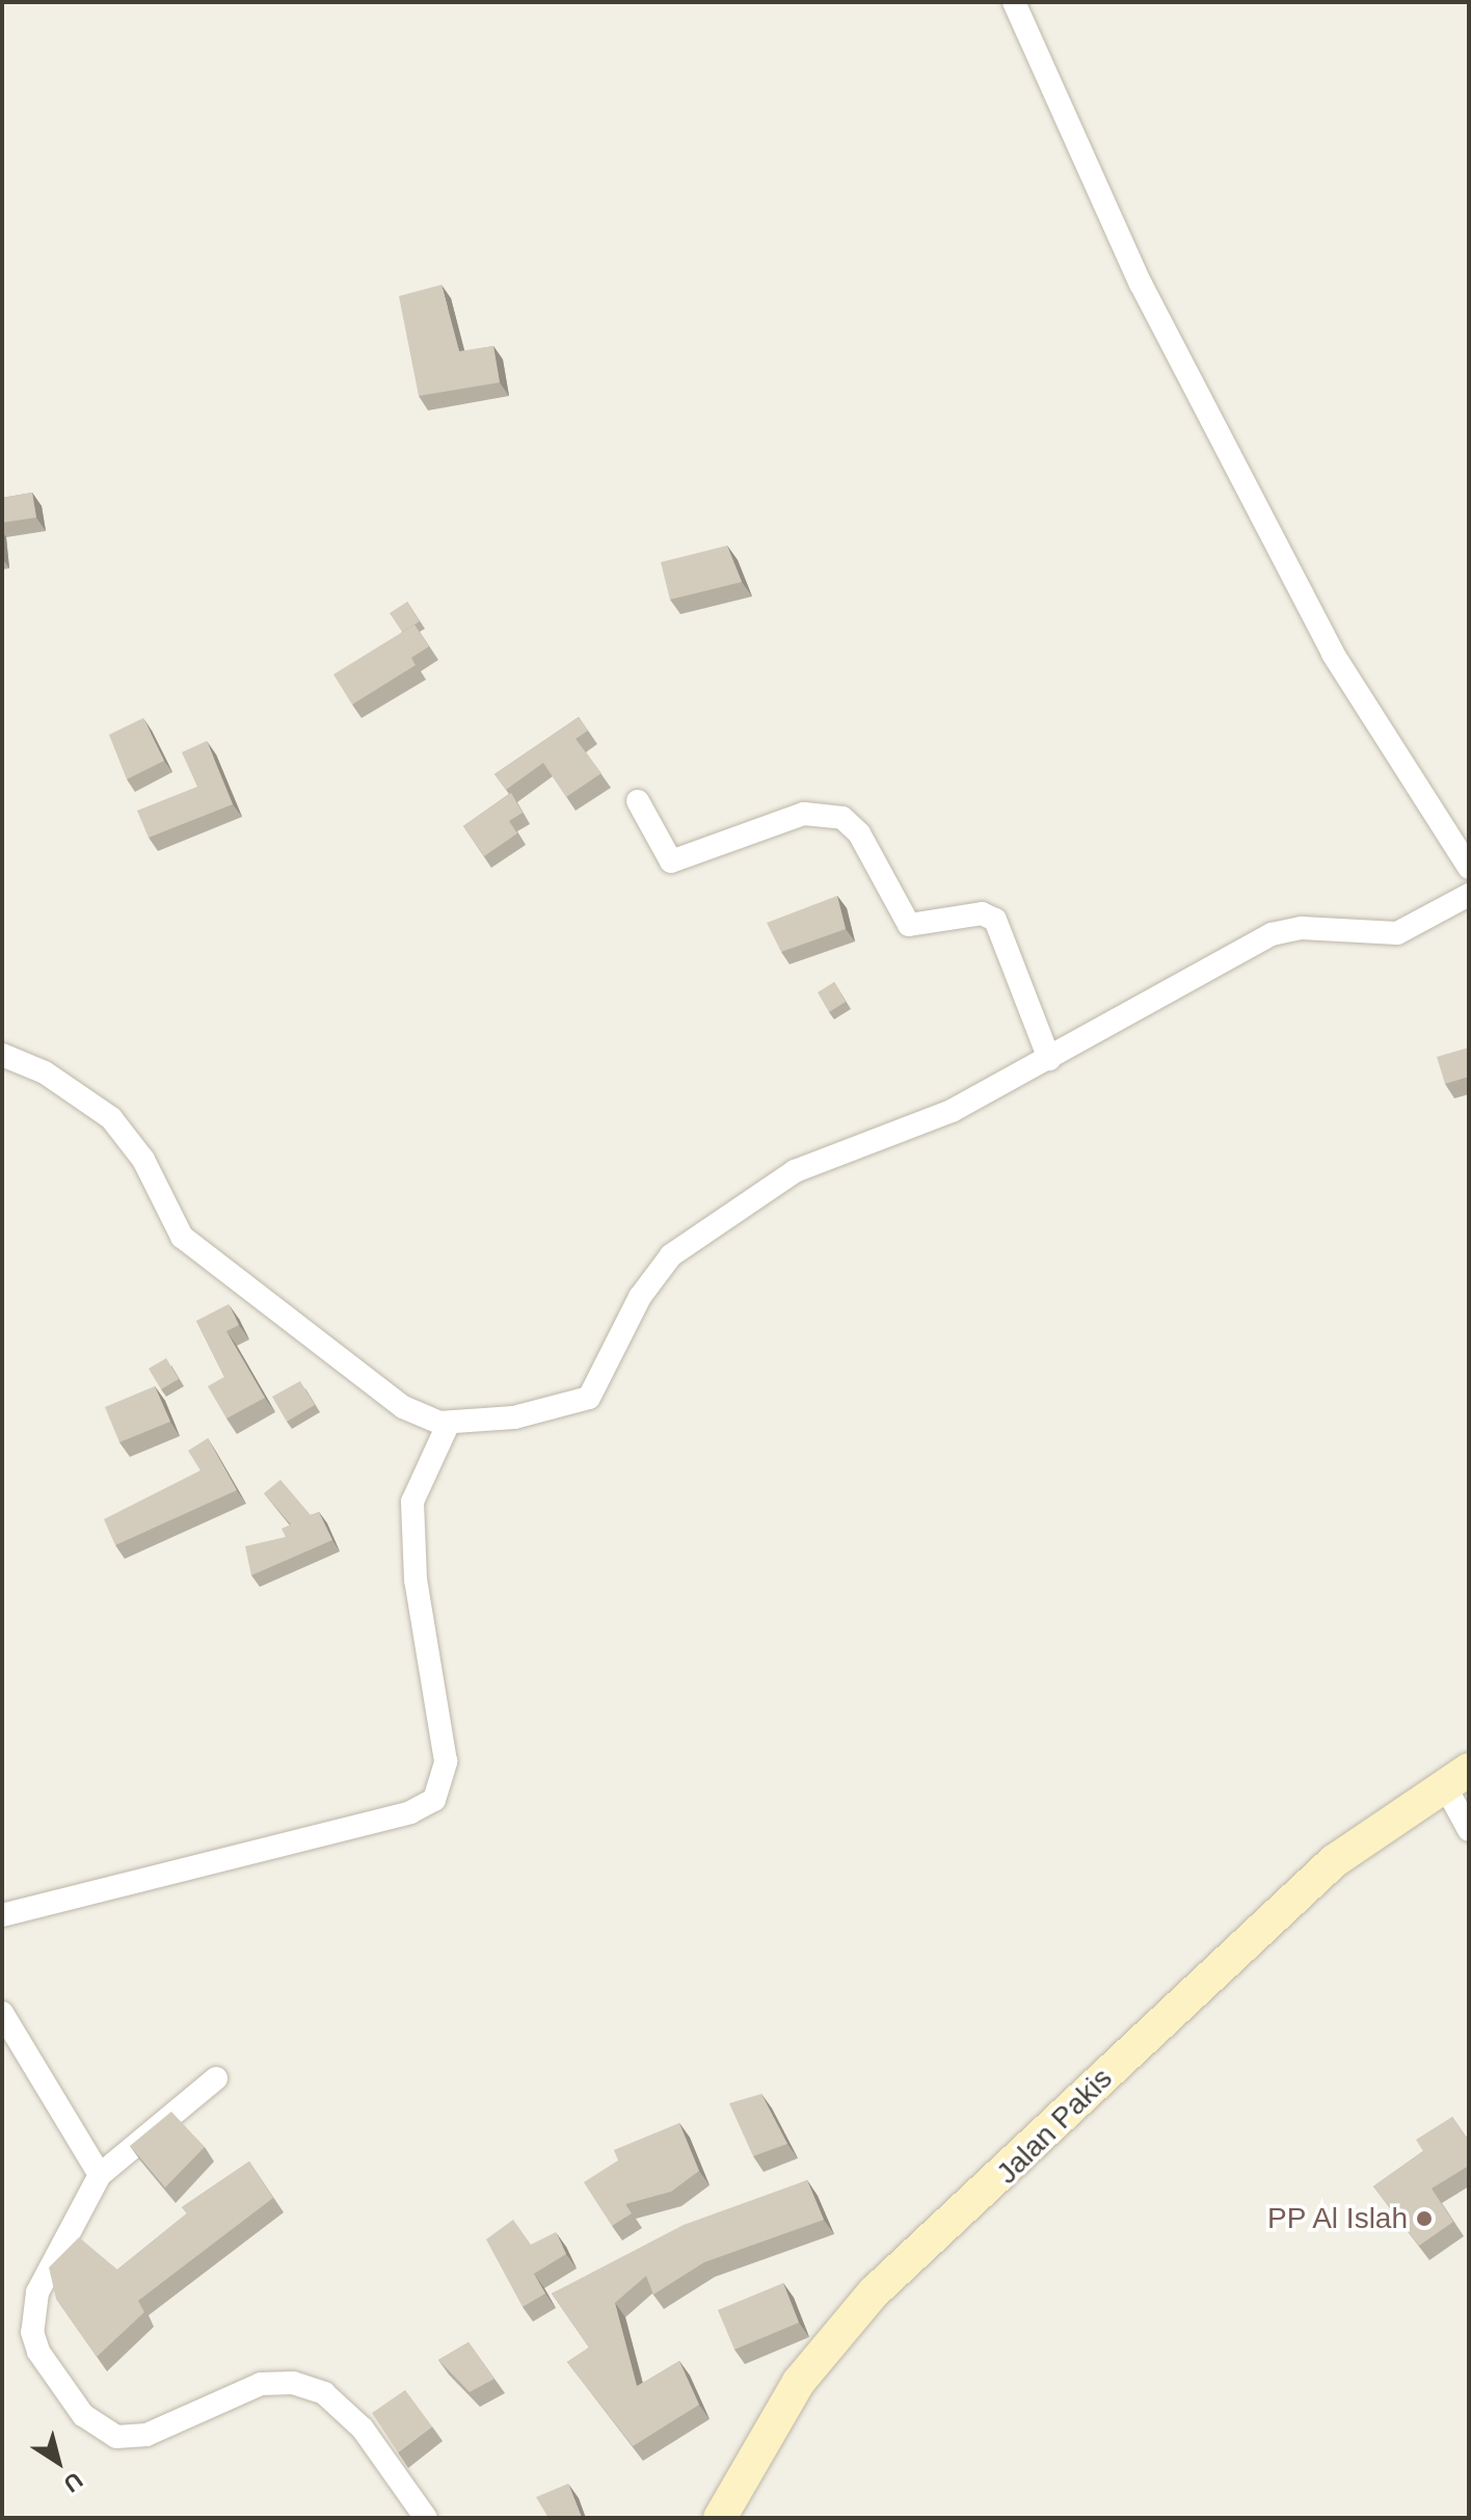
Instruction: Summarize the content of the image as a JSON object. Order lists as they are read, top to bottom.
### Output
{
  "streets": {
    "street": ["Jalan Pakis"]
  },
  "places": ["PP Al Islah"],
  "north": "bottom right"
}
